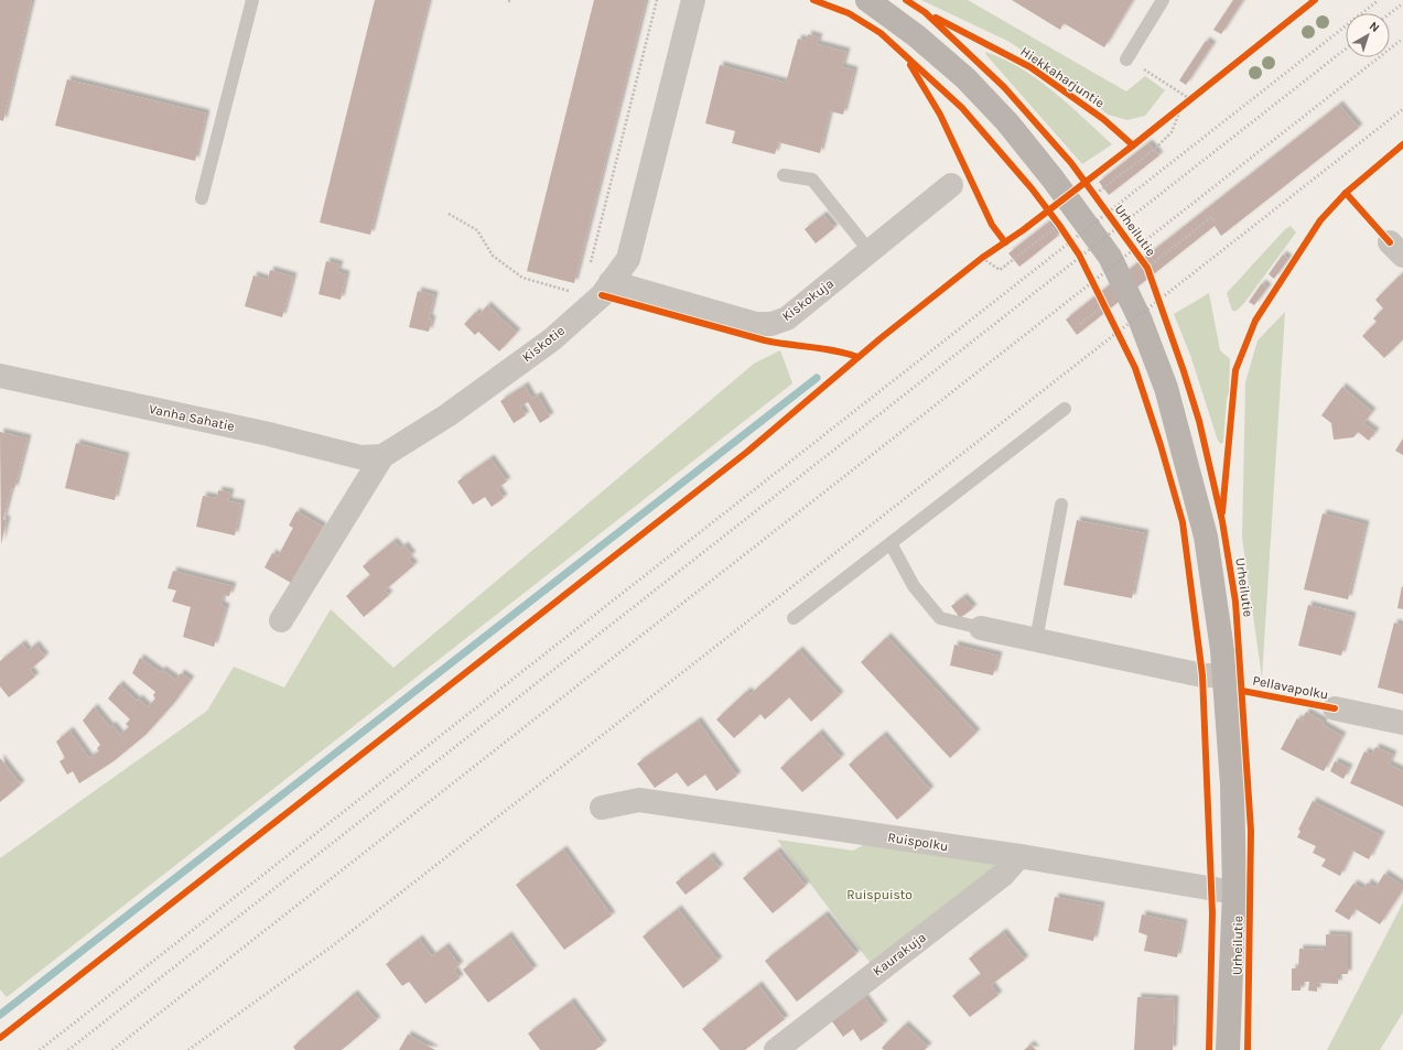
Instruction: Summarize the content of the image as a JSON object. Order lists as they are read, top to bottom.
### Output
{
  "streets": {
    "main road": ["Urheilutie"],
    "street": [
      "Kiskokuja",
      "Kiskotie",
      "Vanha Sahatie",
      "Pellavapolku",
      "Ruispolku",
      "Kaurakuja"
    ],
    "cycle path": ["Hiekkaharjuntie"]
  },
  "crossings": [
    ["Urheilutie", "Ruispolku"],
    ["Kiskokuja", "Kiskotie"],
    ["Kiskotie", "Vanha Sahatie"],
    ["Ruispolku", "Kaurakuja"]
  ],
  "parks": ["Ruispuisto"],
  "north": "top right"
}
